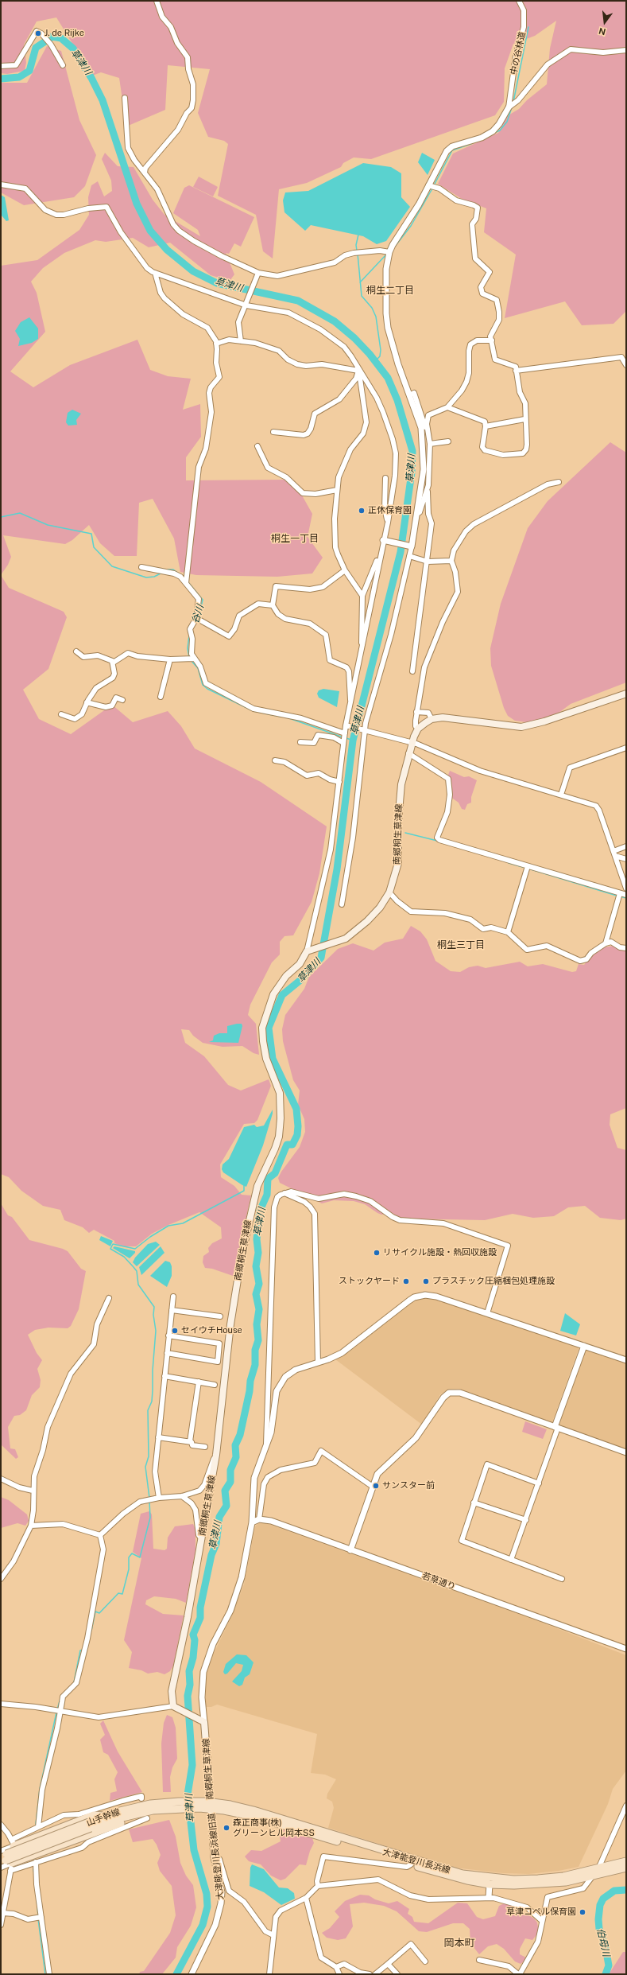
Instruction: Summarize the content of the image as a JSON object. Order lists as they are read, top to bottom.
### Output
{
  "streets": {
    "main road": ["南郷桐生草津線", "山手幹線", "大津能登川長浜線"],
    "street": ["中の谷林道", "若草通り", "大津能登川長浜線旧道"]
  },
  "crossings": [
    ["南郷桐生草津線", "山手幹線"],
    ["南郷桐生草津線", "大津能登川長浜線旧道"],
    ["南郷桐生草津線", "大津能登川長浜線"],
    ["山手幹線", "大津能登川長浜線旧道"],
    ["山手幹線", "大津能登川長浜線"],
    ["大津能登川長浜線旧道", "大津能登川長浜線"]
  ],
  "districts": [
    "桐生二丁目",
    "桐生一丁目",
    "桐生三丁目",
    "岡本町"
  ],
  "water": ["草津川", "谷川", "伯母川"],
  "places": [
    "J. de Rijke",
    "正休保育園",
    "リサイクル施設・熱回収施設",
    "ストックヤード",
    "プラスチック圧縮梱包処理施設",
    "セイウチHouse",
    "サンスター前",
    "森正商事(株) グリーンヒル岡本SS",
    "草津コペル保育園"
  ],
  "north": "bottom"
}
